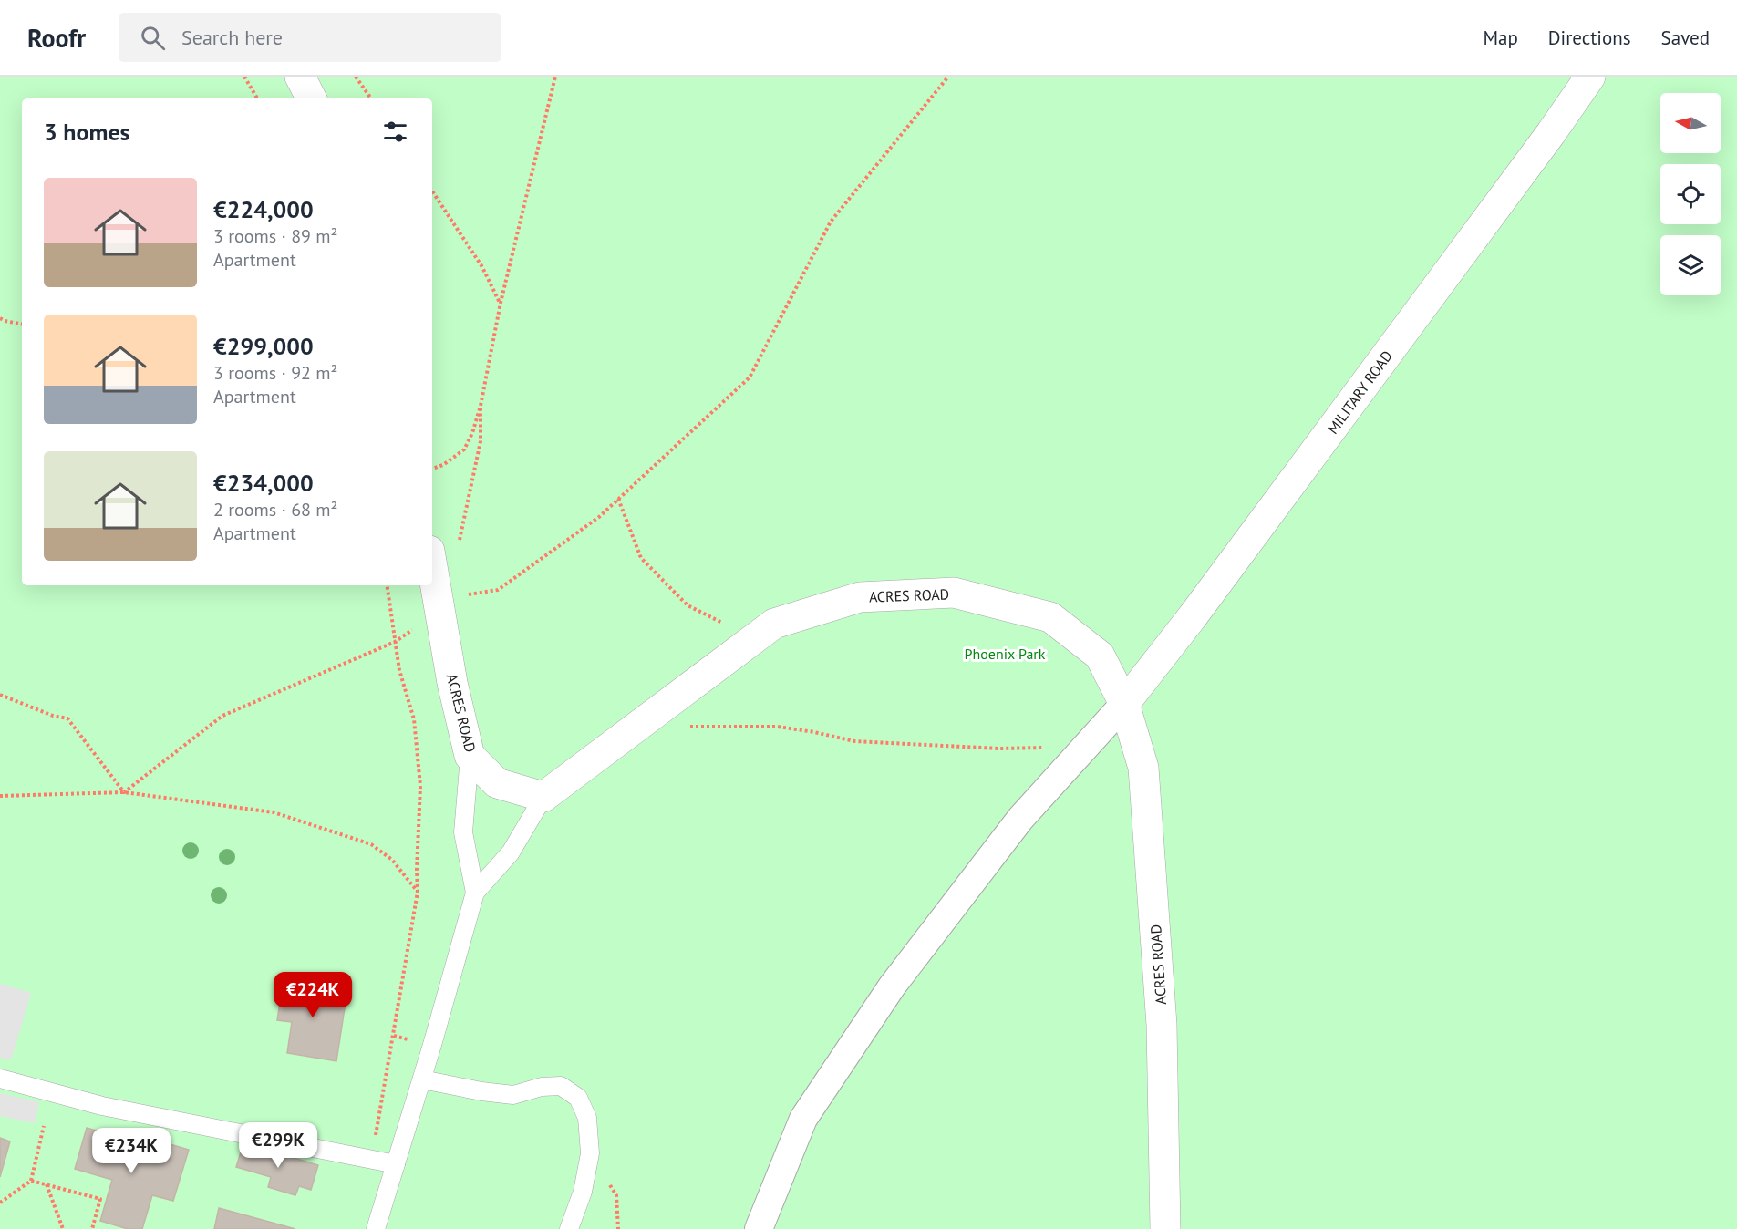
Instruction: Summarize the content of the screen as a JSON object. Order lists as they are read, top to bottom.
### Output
{
  "streets": {
    "street": ["MILITARY ROAD", "ACRES ROAD"]
  },
  "crossings": [
    ["MILITARY ROAD", "ACRES ROAD"]
  ],
  "parks": ["Phoenix Park"],
  "north": "left",
  "page": {
    "header": "Roofr",
    "search": "Search here",
    "nav": ["Map", "Directions", "Saved"],
    "heading": "3 homes",
    "list": [
      {
        "name": "€224,000",
        "note": "3 rooms · 89 m² · Apartment"
      },
      {
        "name": "€299,000",
        "note": "3 rooms · 92 m² · Apartment"
      },
      {
        "name": "€234,000",
        "note": "2 rooms · 68 m² · Apartment"
      }
    ],
    "price": ["€224K", "€299K", "€234K"]
  }
}
